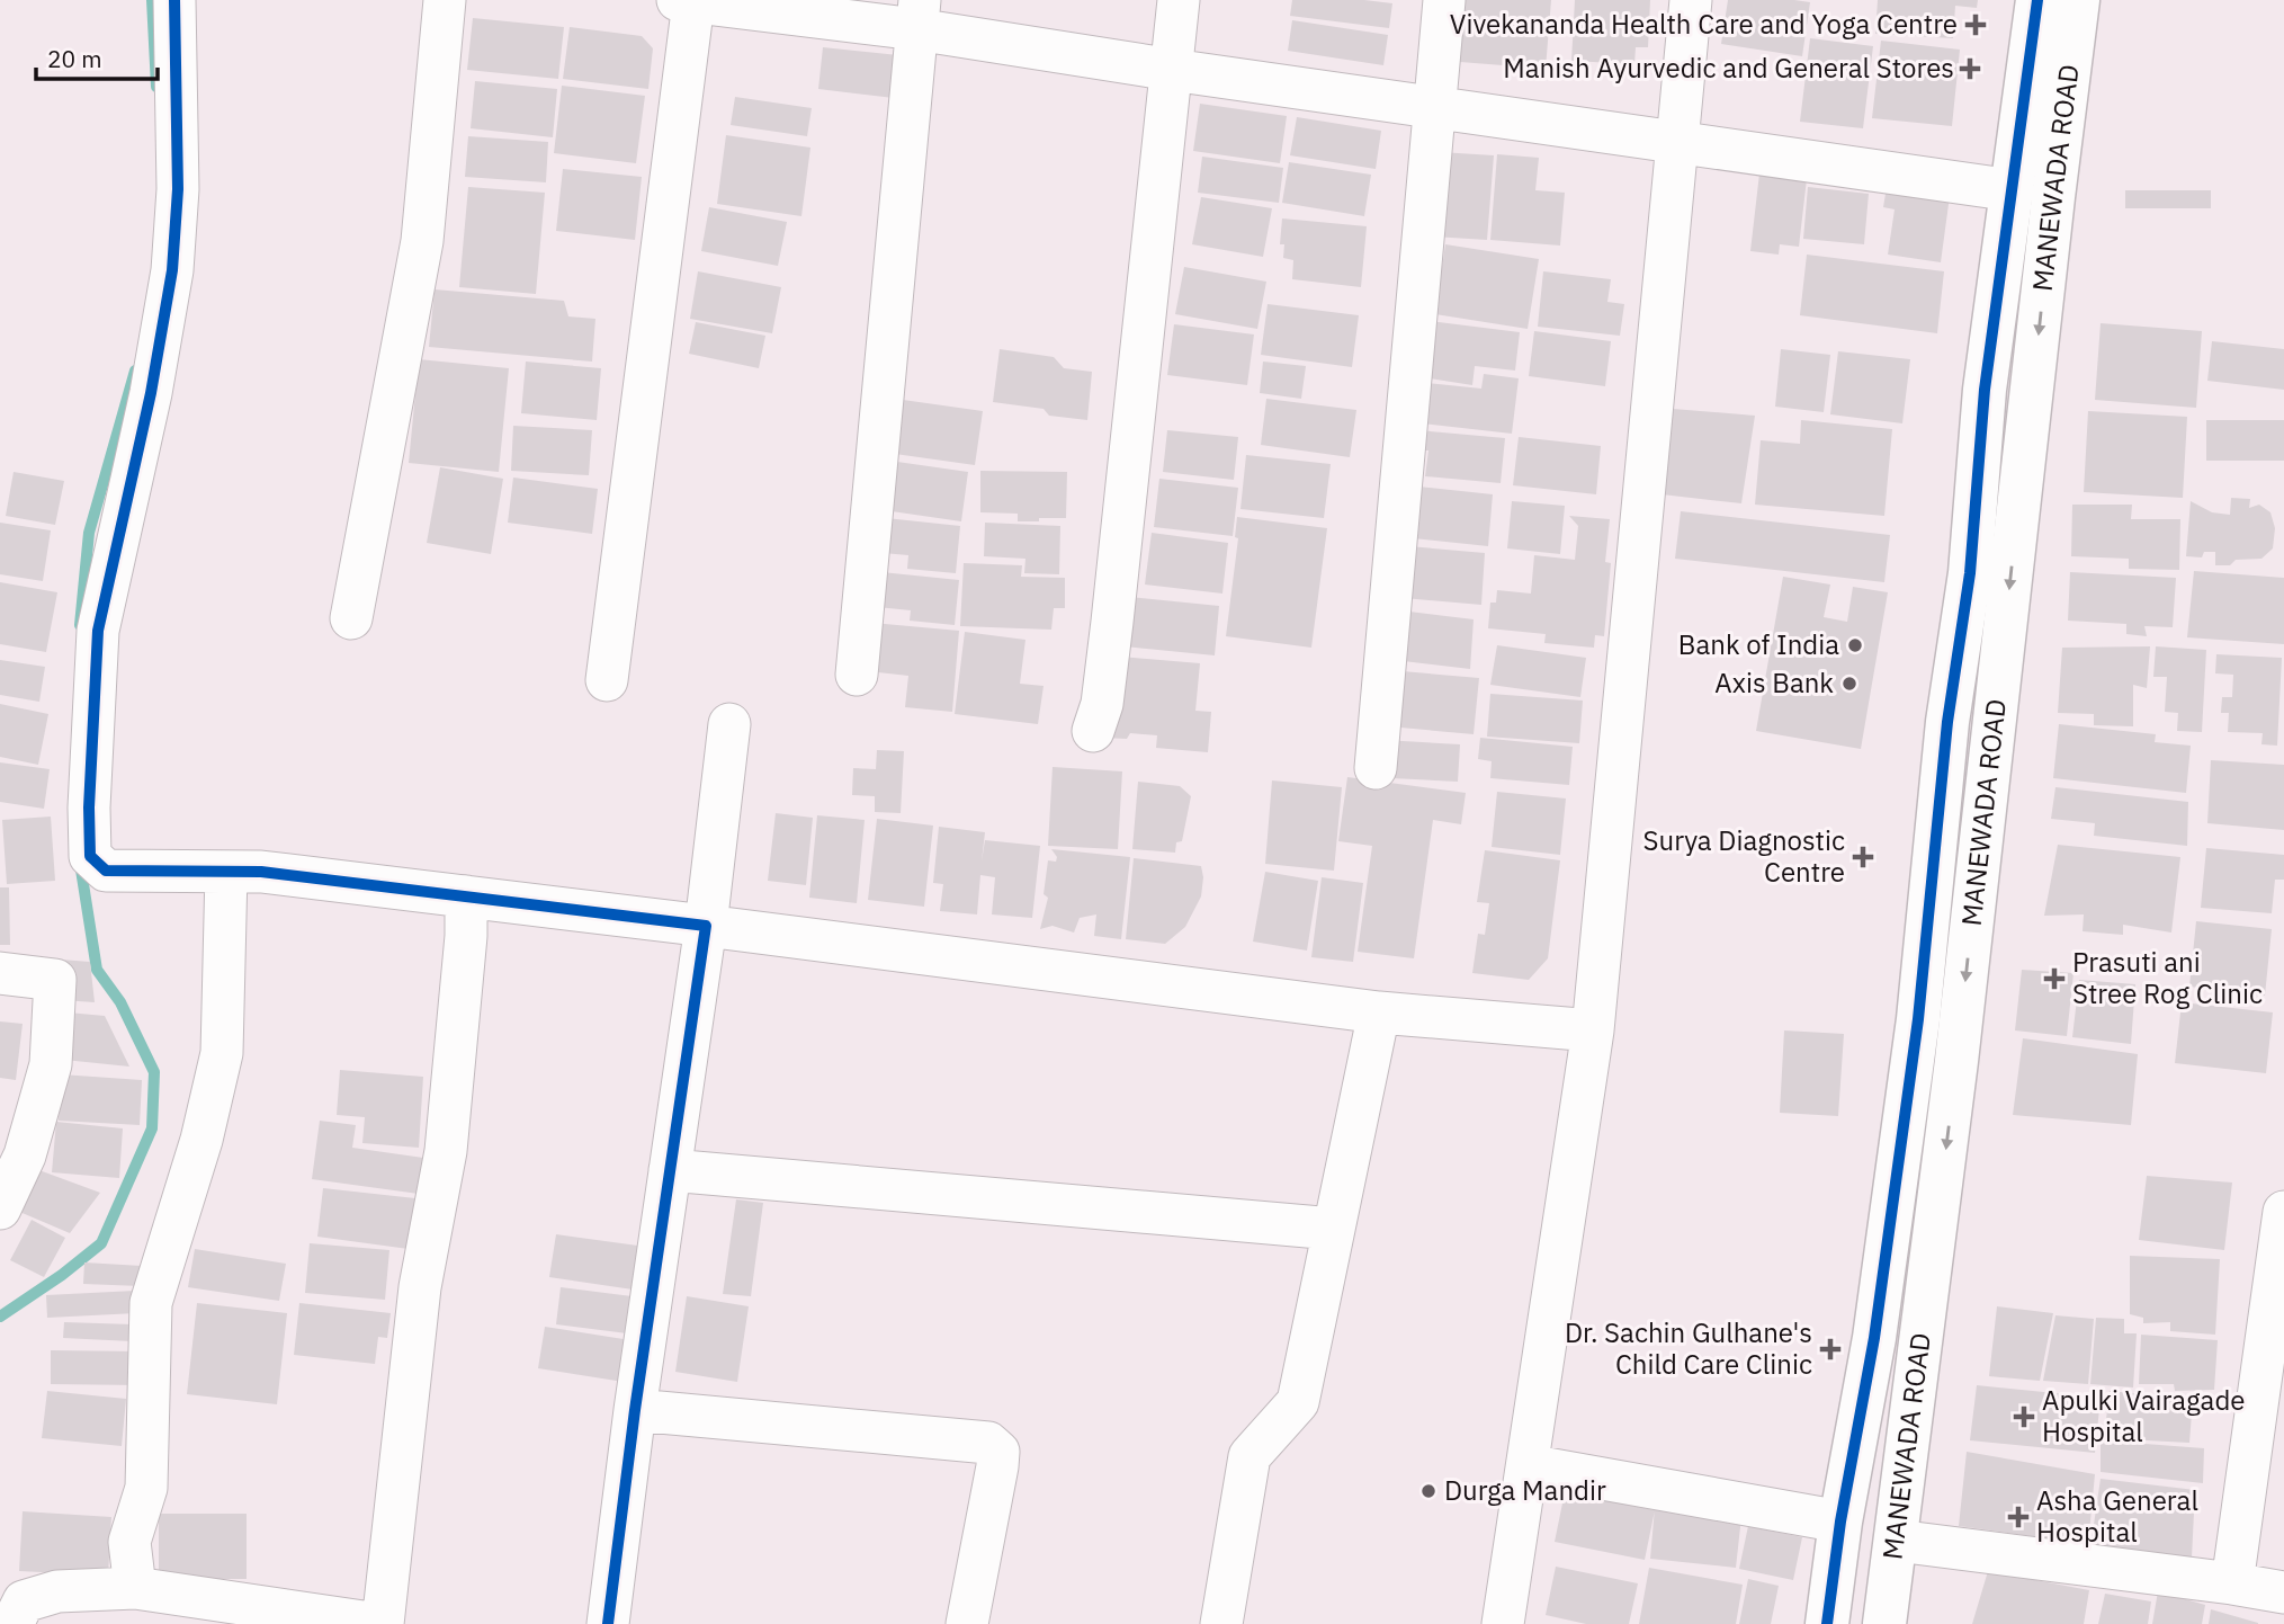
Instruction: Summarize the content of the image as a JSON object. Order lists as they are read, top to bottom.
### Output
{
  "streets": {
    "street": ["MANEWADA ROAD"]
  },
  "places": {
    "health": [
      "Vivekananda Health Care and Yoga Centre",
      "Manish Ayurvedic and General Stores",
      "Surya Diagnostic Centre",
      "Prasuti ani Stree Rog Clinic",
      "Dr. Sachin Gulhane's Child Care Clinic",
      "Apulki Vairagade Hospital",
      "Asha General Hospital"
    ],
    "other": ["Bank of India", "Axis Bank", "Durga Mandir"]
  },
  "scale_bar": "20 m"
}
